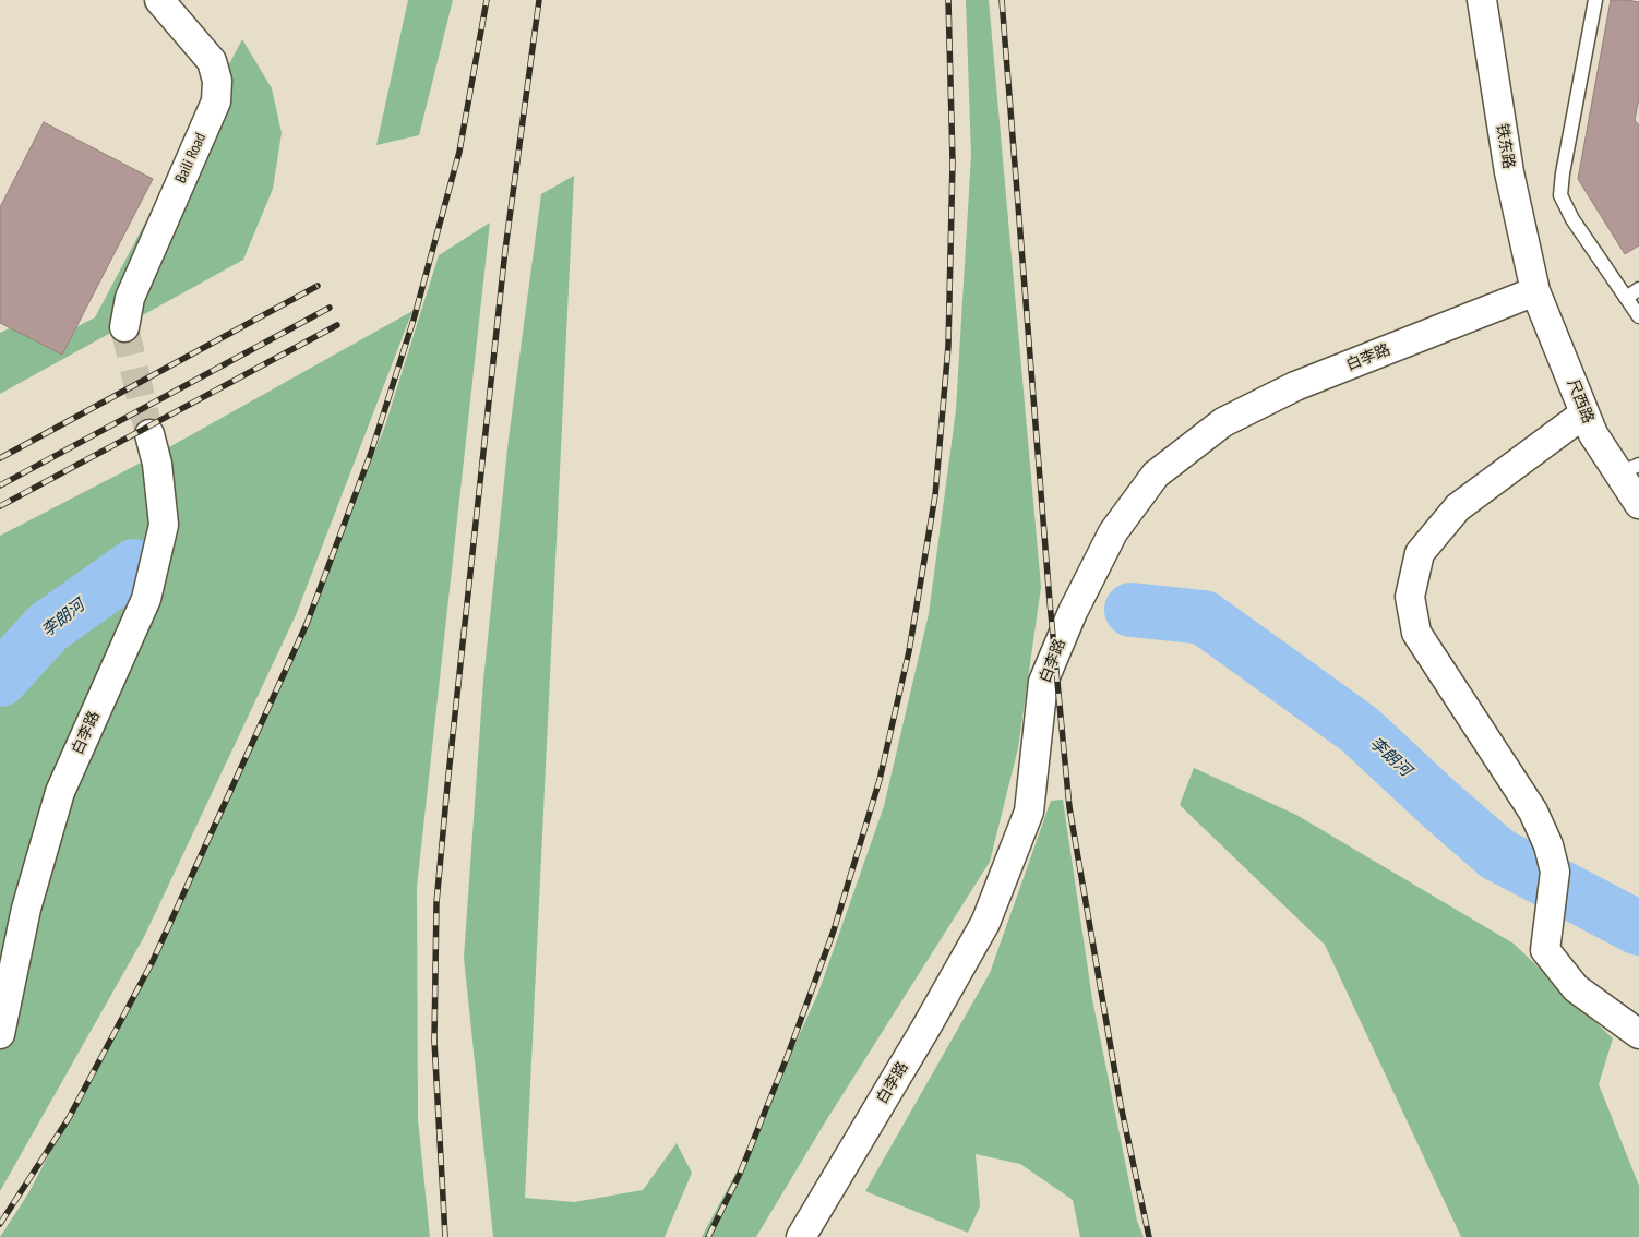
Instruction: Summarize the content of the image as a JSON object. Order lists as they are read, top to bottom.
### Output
{
  "streets": {
    "street": [
      "铁东路",
      "Baili Road",
      "白李路",
      "尺西路"
    ]
  },
  "crossings": [
    ["铁东路", "白李路"],
    ["铁东路", "尺西路"],
    ["白李路", "尺西路"]
  ],
  "water": ["李朗河"]
}
